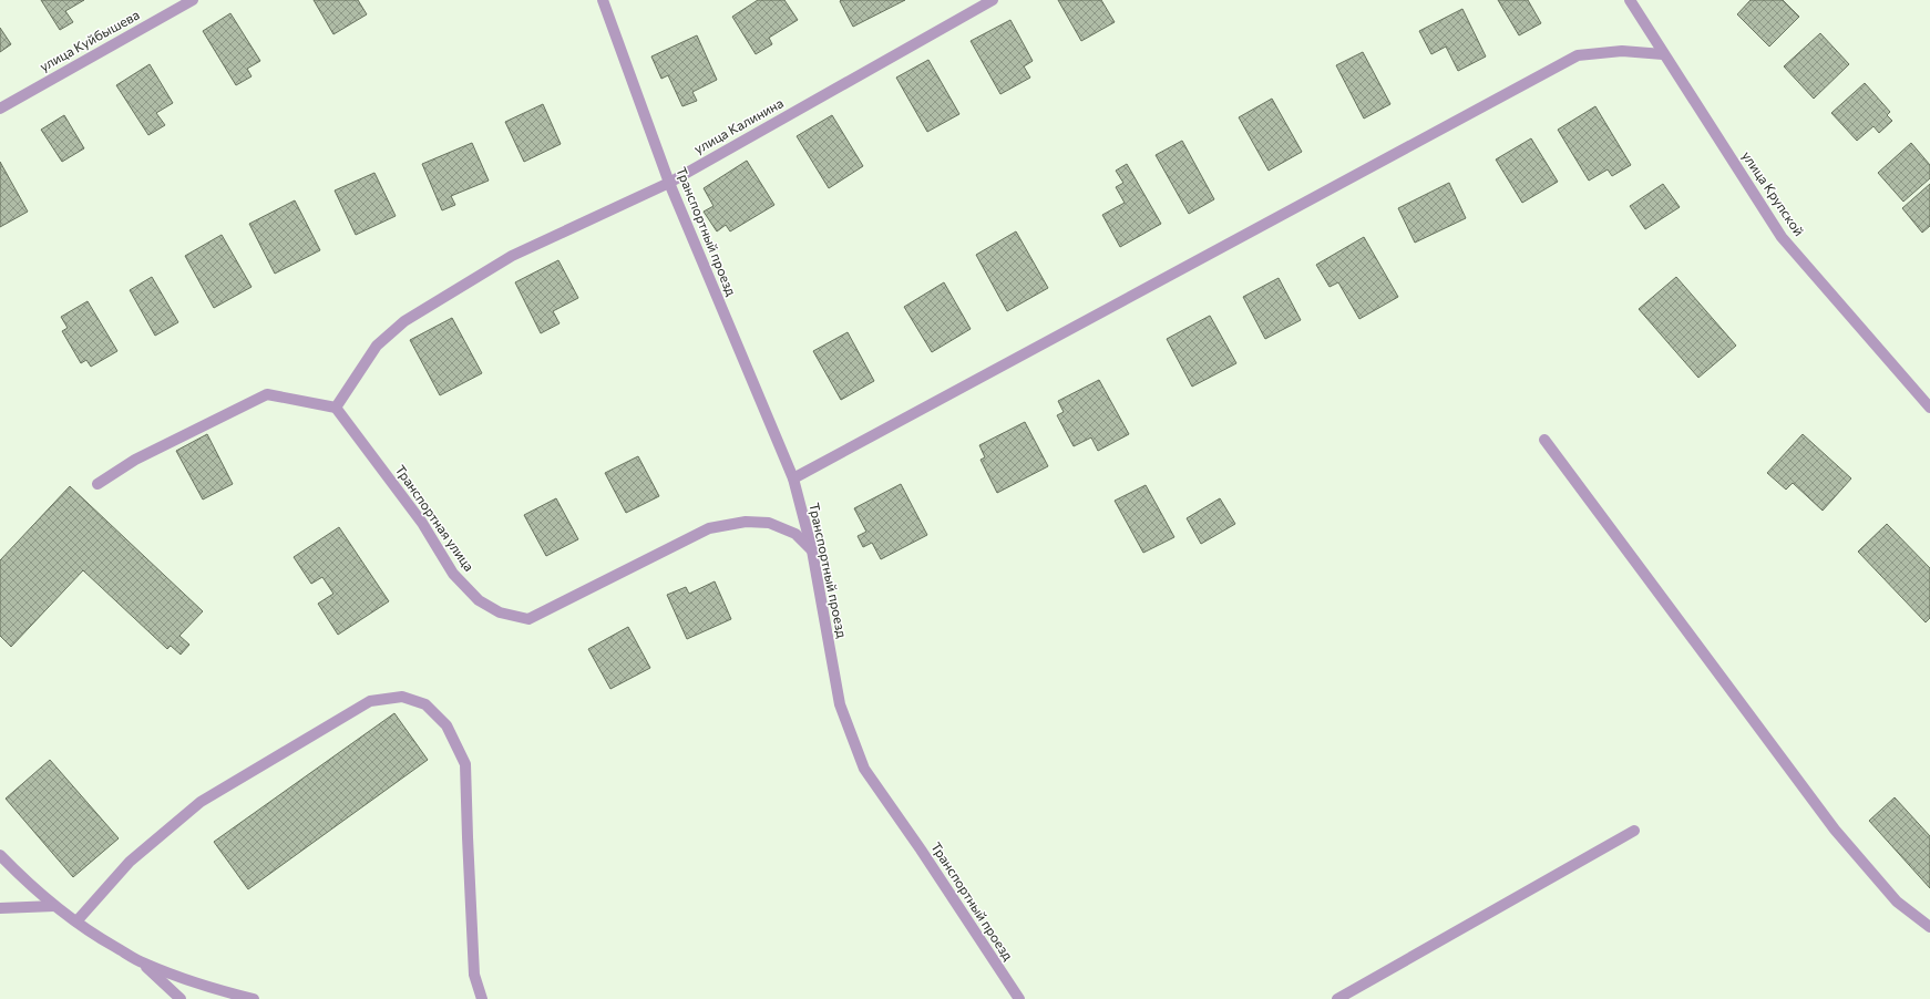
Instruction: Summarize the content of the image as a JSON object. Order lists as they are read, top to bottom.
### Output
{
  "streets": {
    "street": [
      "улица Куйбышева",
      "улица Калинина",
      "улица Крупской",
      "Транспортный проезд",
      "Транспортная улица"
    ]
  },
  "crossings": [
    ["улица Калинина", "Транспортный проезд"],
    ["улица Калинина", "Транспортная улица"],
    ["Транспортный проезд", "Транспортная улица"]
  ]
}
